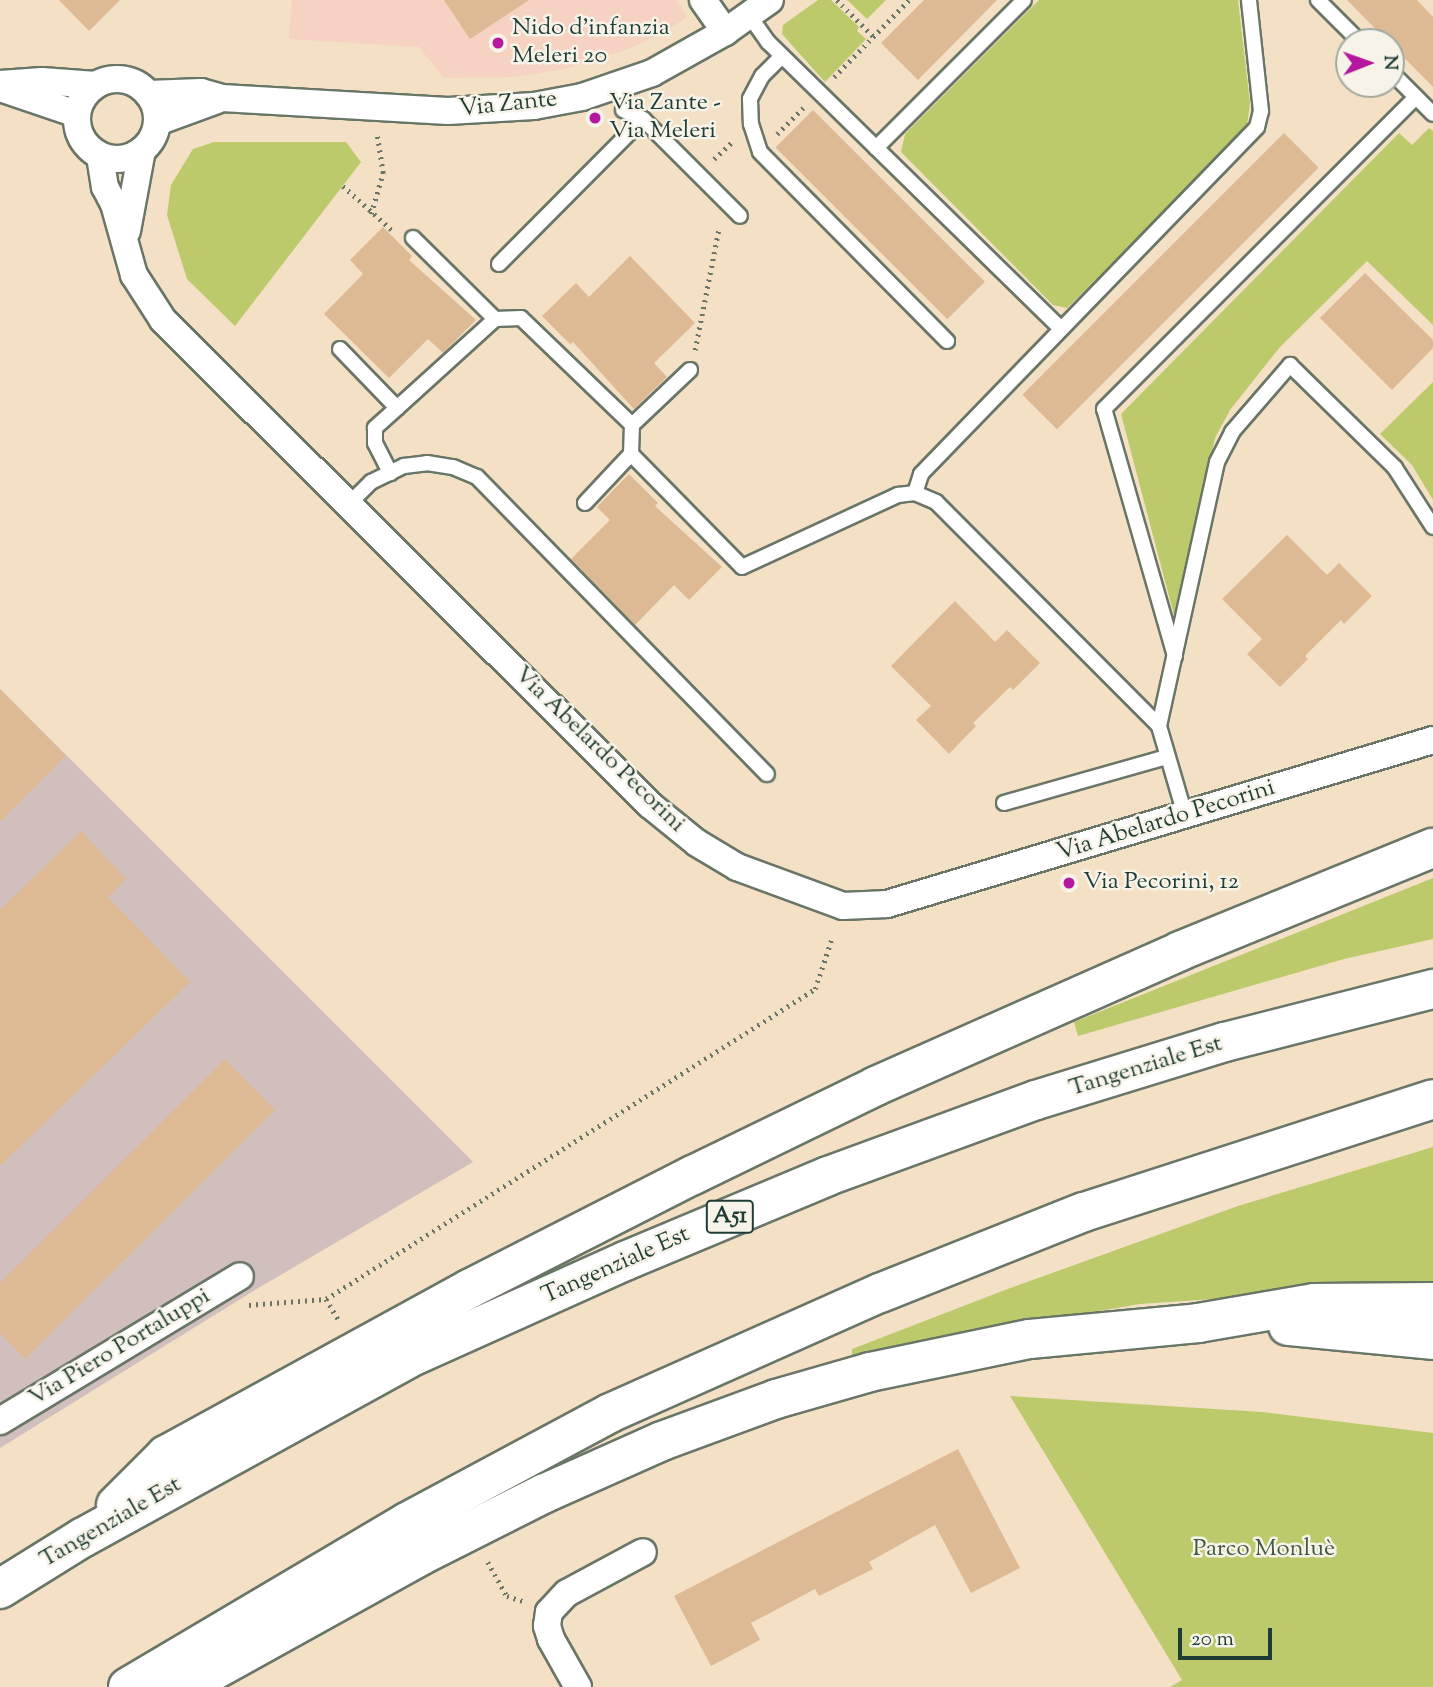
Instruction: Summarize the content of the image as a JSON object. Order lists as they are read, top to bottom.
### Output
{
  "streets": {
    "highway": ["Tangenziale Est", "A51"],
    "street": ["Via Zante", "Via Abelardo Pecorini", "Via Piero Portaluppi"]
  },
  "crossings": [
    ["Via Zante", "Via Abelardo Pecorini"]
  ],
  "parks": ["Parco Monluè"],
  "places": ["Nido d'infanzia Meleri 20", "Via Zante - Via Meleri", "Via Pecorini, 12"],
  "scale_bar": "20 m",
  "north": "right"
}
